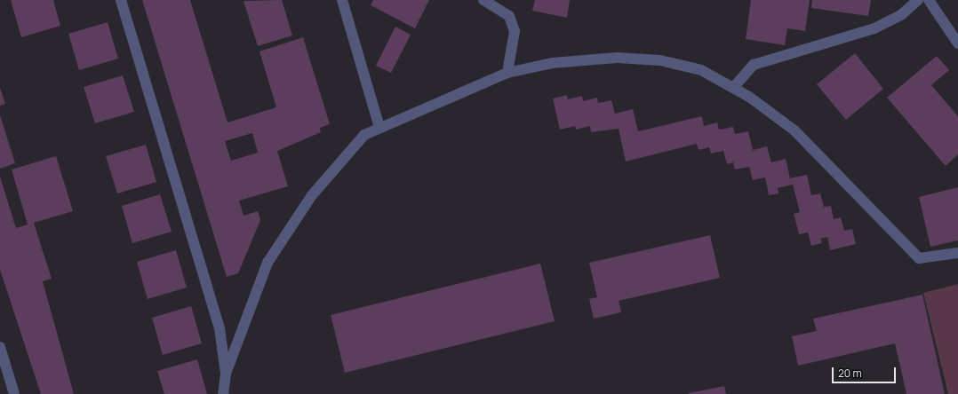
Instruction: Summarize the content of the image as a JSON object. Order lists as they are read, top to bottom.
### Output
{
  "scale_bar": "20 m"
}
